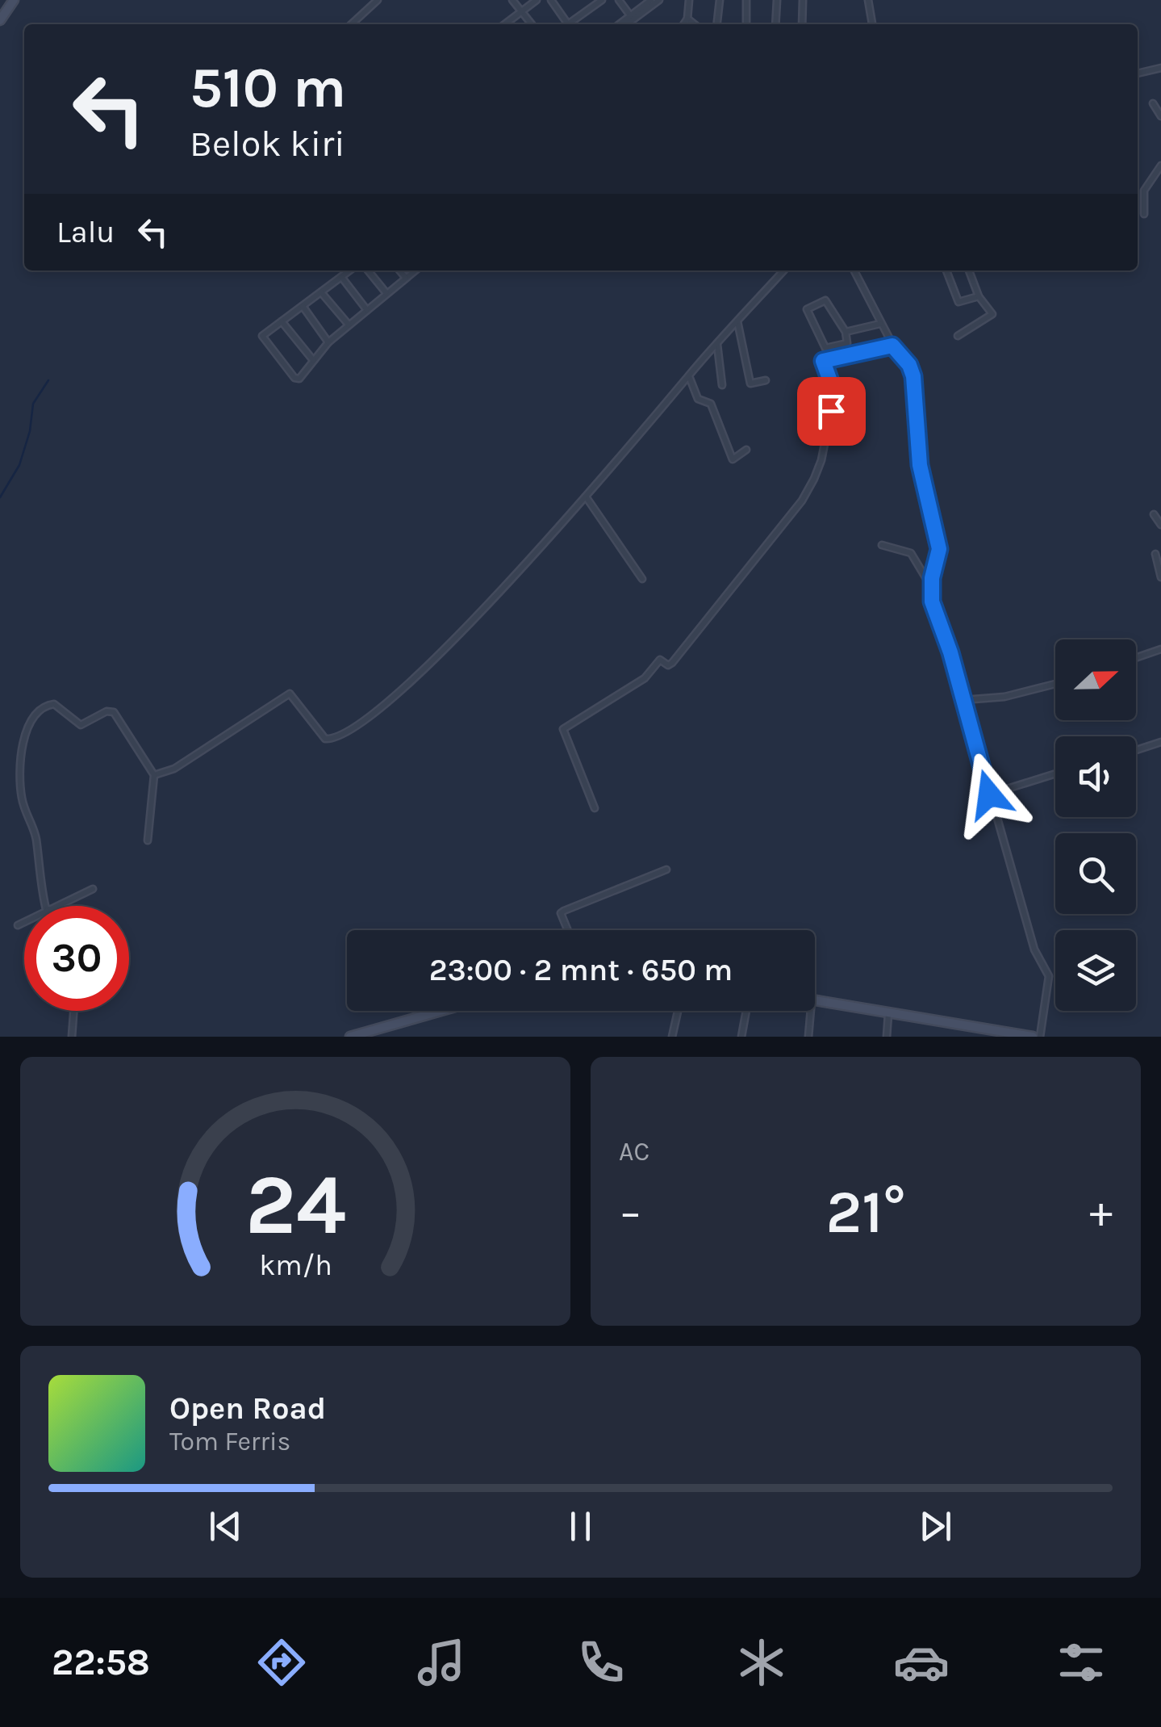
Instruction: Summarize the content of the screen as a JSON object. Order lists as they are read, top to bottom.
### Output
{
  "north": "right",
  "page": {
    "turn": ["510 m", "Belok kiri"],
    "then": "Lalu",
    "limit": "30",
    "trip": "23:00 · 2 mnt · 650 m",
    "tile": "AC",
    "heat": ["−", "21°", "+"],
    "song": ["Open Road", "Tom Ferris"],
    "tabs": "22:58",
    "gauge": ["24", "km/h"]
  }
}
